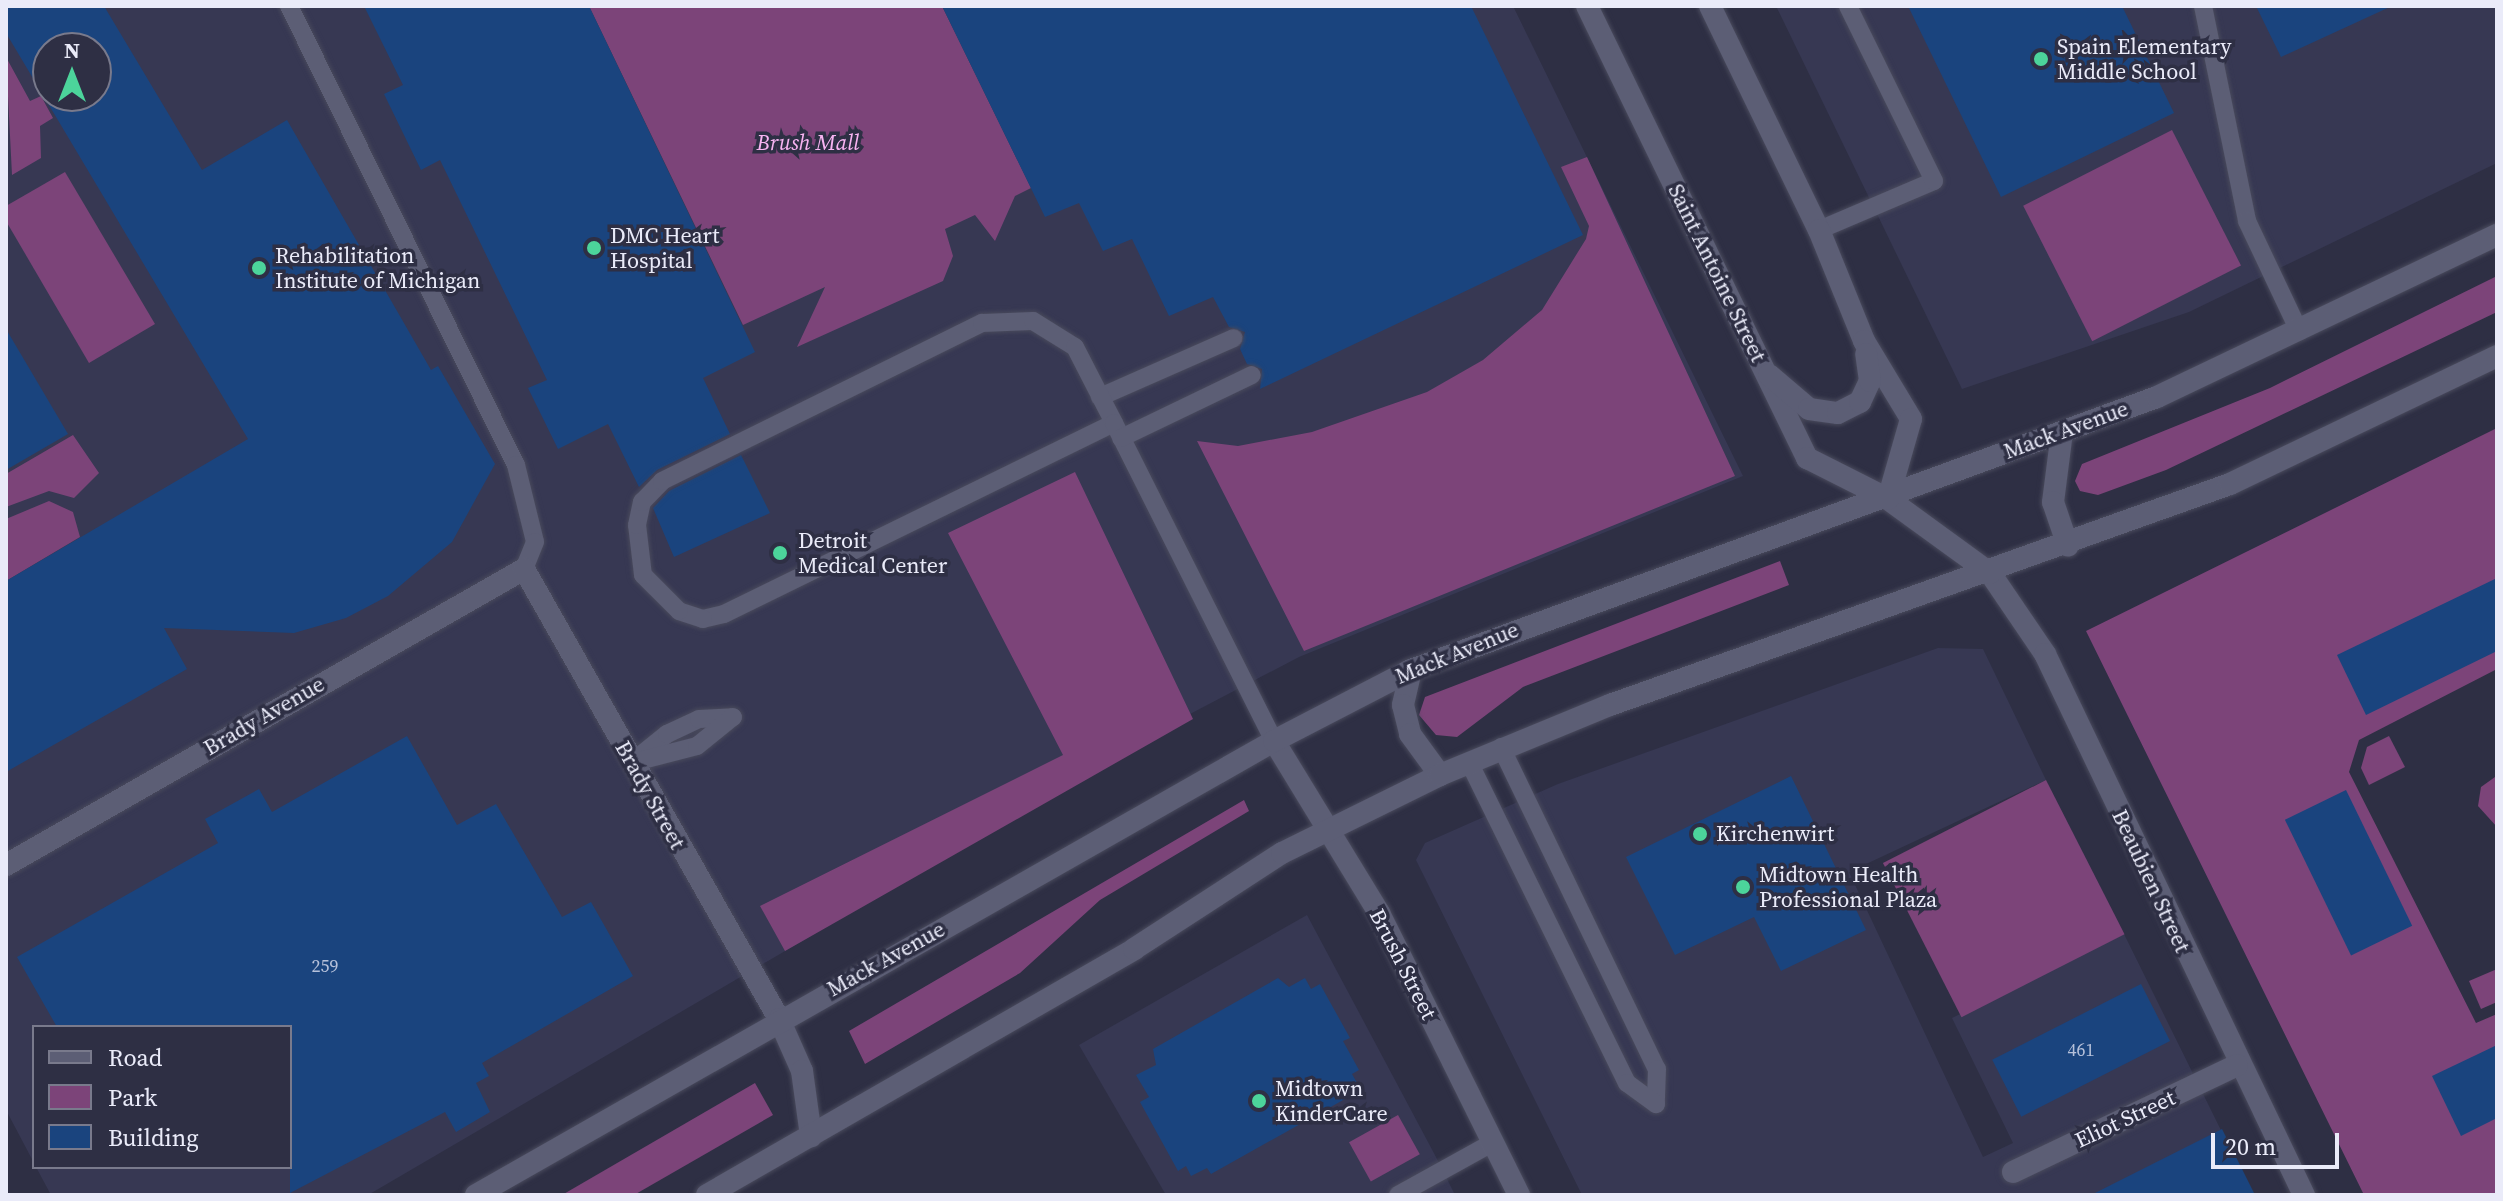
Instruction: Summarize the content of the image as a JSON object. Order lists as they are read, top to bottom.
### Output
{
  "streets": {
    "main road": [
      "Saint Antoine Street",
      "Mack Avenue",
      "Brady Avenue",
      "Brady Street",
      "Beaubien Street",
      "Brush Street",
      "Eliot Street"
    ]
  },
  "crossings": [
    ["Saint Antoine Street", "Mack Avenue"],
    ["Saint Antoine Street", "Beaubien Street"],
    ["Mack Avenue", "Brady Street"],
    ["Mack Avenue", "Brush Street"],
    ["Brady Avenue", "Brady Street"],
    ["Beaubien Street", "Eliot Street"]
  ],
  "parks": ["Brush Mall"],
  "places": [
    "Spain Elementary Middle School",
    "DMC Heart Hospital",
    "Rehabilitation Institute of Michigan",
    "Detroit Medical Center",
    "Kirchenwirt",
    "Midtown Health Professional Plaza",
    "Midtown KinderCare"
  ],
  "house_numbers": ["259", "461"],
  "legend": ["Road", "Park", "Building"],
  "scale_bar": "20 m",
  "north": "top"
}
